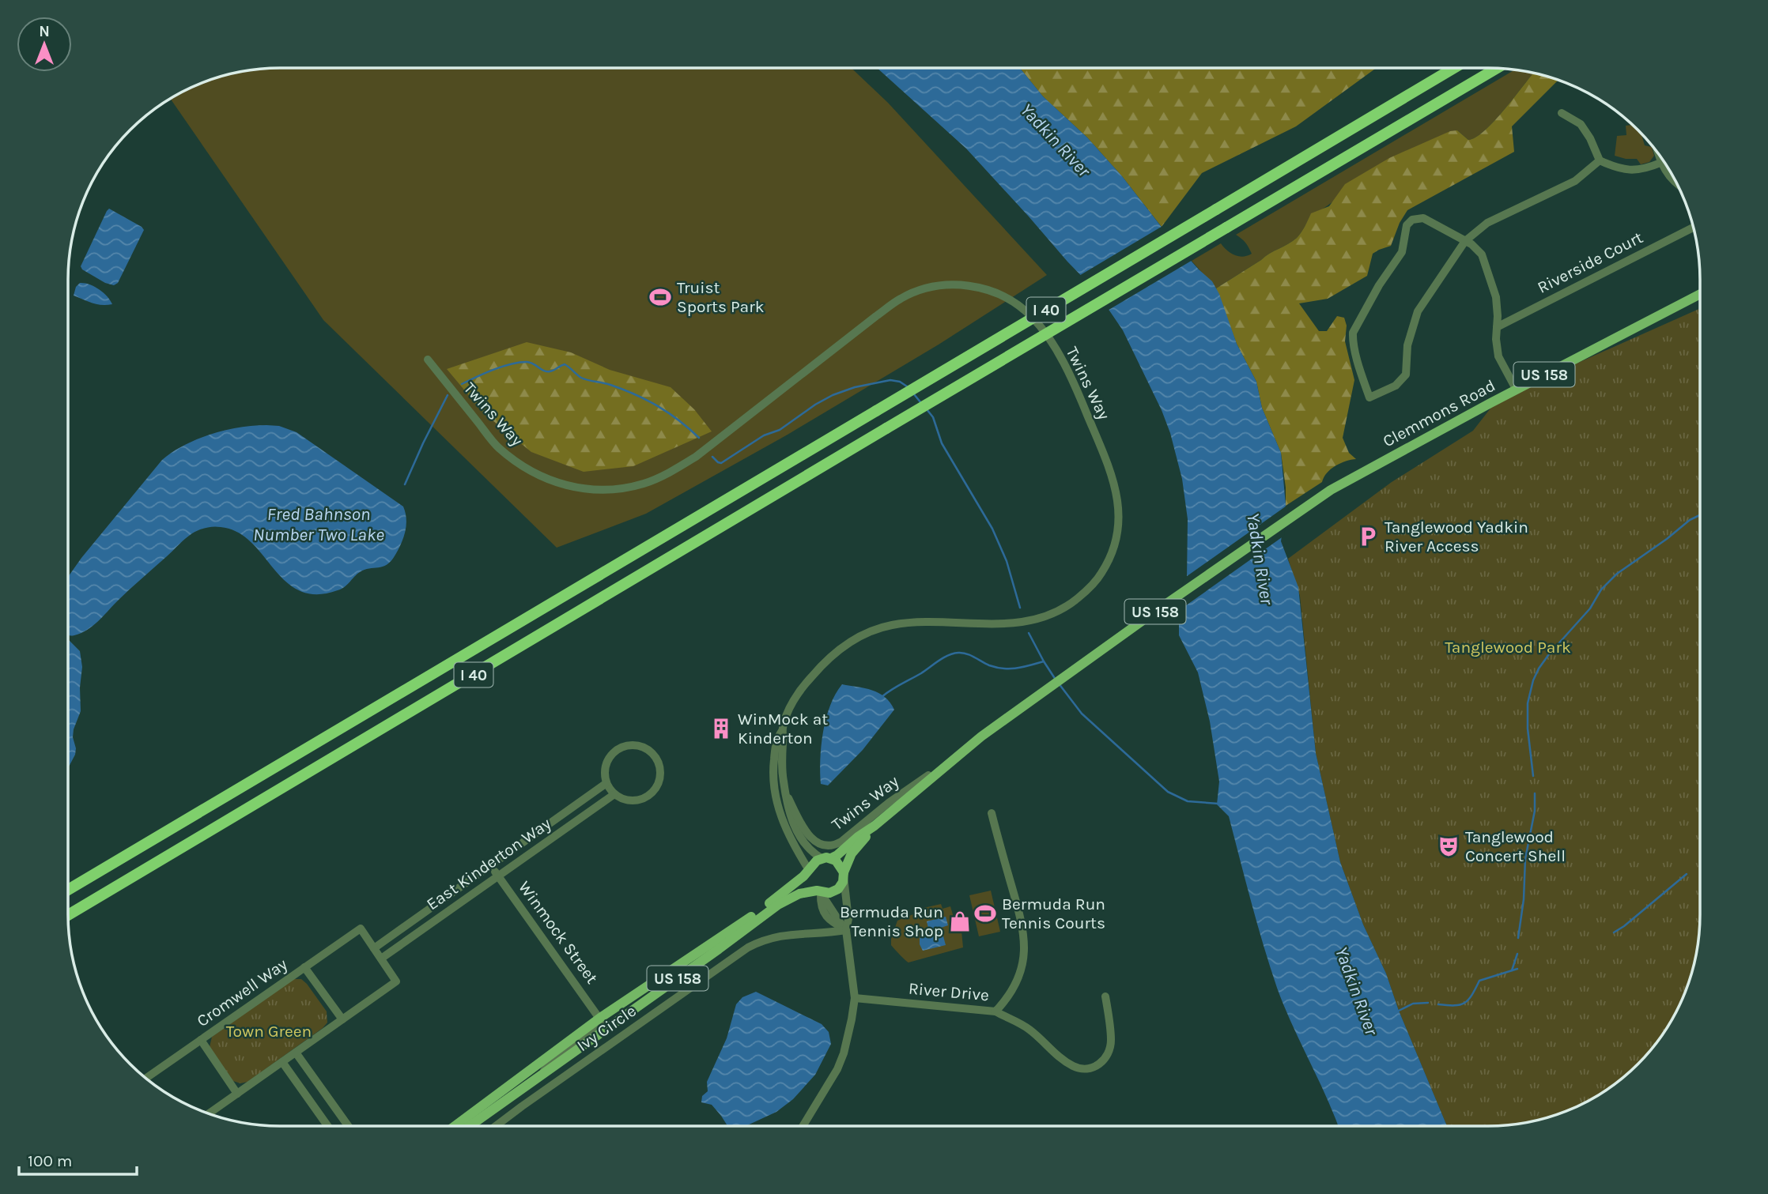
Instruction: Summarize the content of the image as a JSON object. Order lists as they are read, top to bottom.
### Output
{
  "streets": {
    "highway": ["I 40"],
    "main road": ["US 158", "Clemmons Road"],
    "street": [
      "Riverside Court",
      "Twins Way",
      "East Kinderton Way",
      "Winmock Street",
      "River Drive",
      "Cromwell Way",
      "Ivy Circle"
    ]
  },
  "crossings": [
    ["US 158", "Twins Way"],
    ["US 158", "Clemmons Road"],
    ["US 158", "Winmock Street"],
    ["Twins Way", "Clemmons Road"],
    ["East Kinderton Way", "Winmock Street"],
    ["East Kinderton Way", "Cromwell Way"]
  ],
  "water": ["Yadkin River", "Fred Bahnson Number Two Lake"],
  "parks": ["Tanglewood Park", "Town Green"],
  "places": {
    "sports": ["Truist Sports Park", "Bermuda Run Tennis Courts"],
    "parking": ["Tanglewood Yadkin River Access"],
    "building": ["WinMock at Kinderton"],
    "theatre": ["Tanglewood Concert Shell"],
    "shop": ["Bermuda Run Tennis Shop"]
  },
  "scale_bar": "100 m",
  "north": "top"
}
